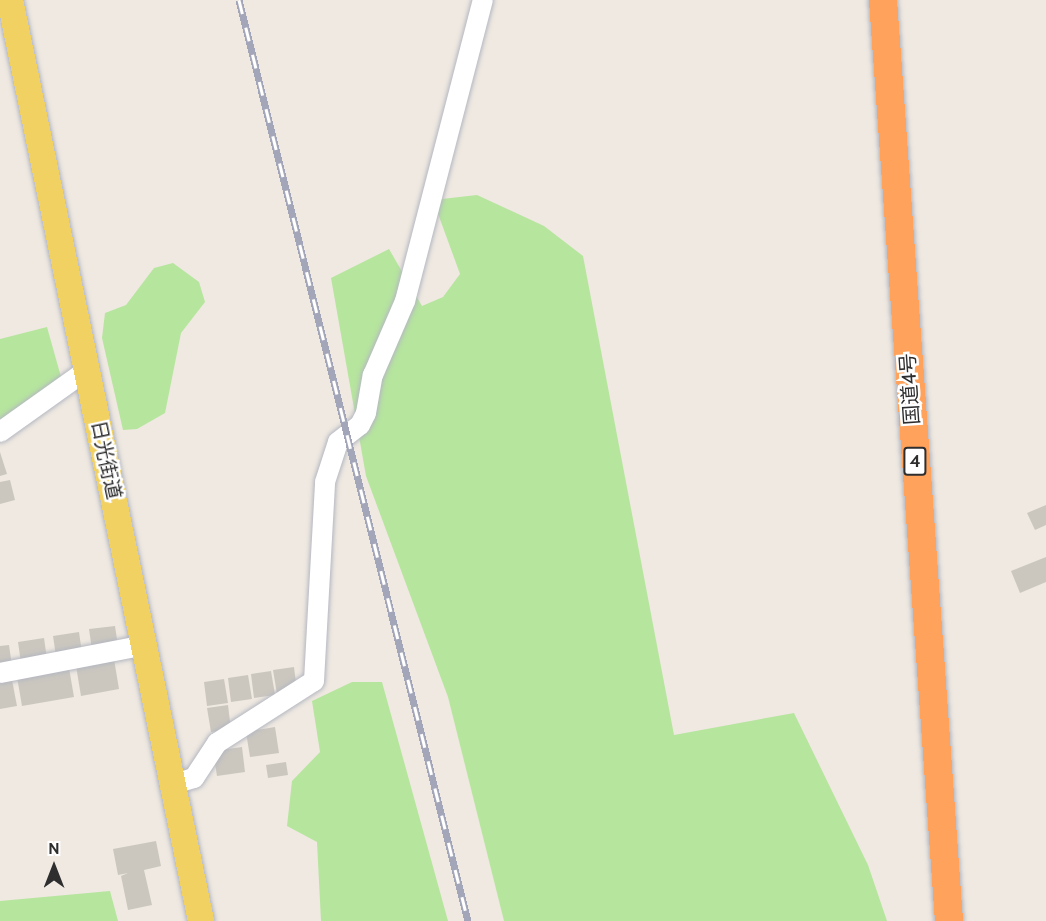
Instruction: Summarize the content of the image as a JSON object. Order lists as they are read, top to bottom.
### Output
{
  "streets": {
    "highway": ["国道4号", "4"],
    "main road": ["日光街道"]
  },
  "north": "top"
}
